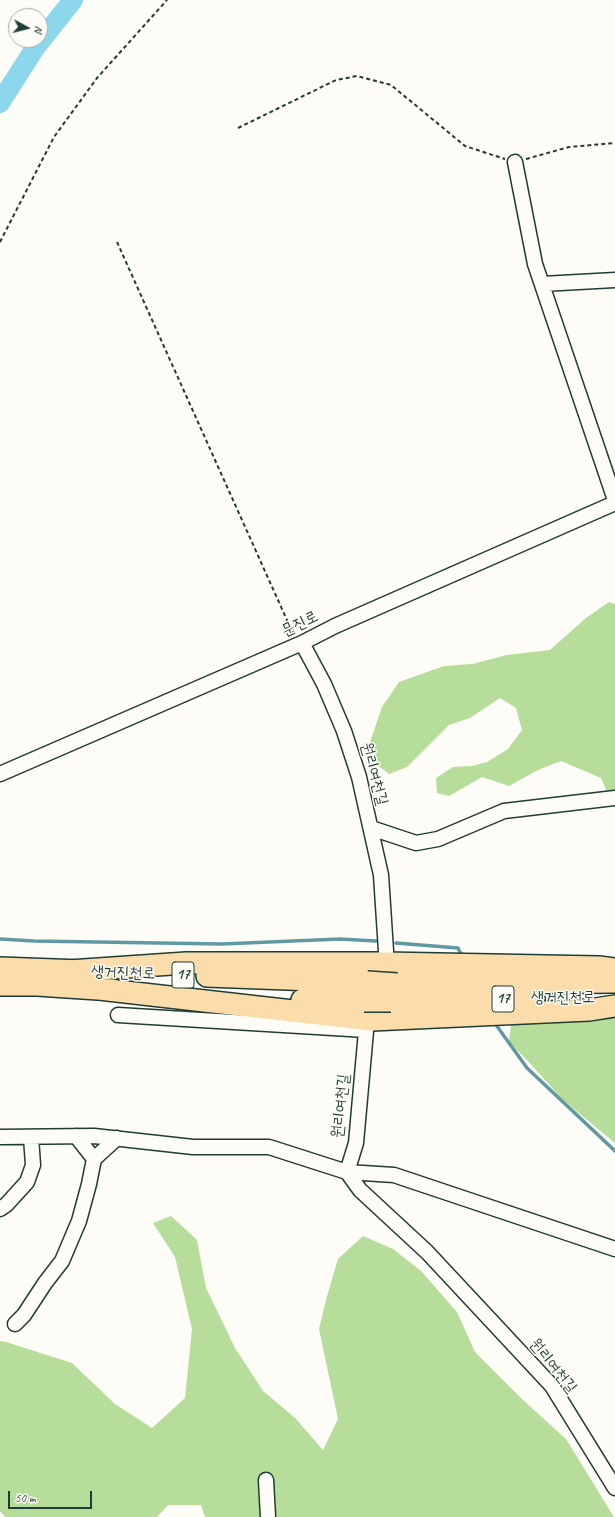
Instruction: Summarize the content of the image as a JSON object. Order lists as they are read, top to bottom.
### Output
{
  "streets": {
    "highway": ["생거진천로", "17"],
    "street": ["문진로", "원리여천길"]
  },
  "crossings": [
    ["문진로", "원리여천길"],
    ["원리여천길", "생거진천로"],
    ["원리여천길", "17"],
    ["생거진천로", "17"]
  ],
  "scale_bar": "50 m",
  "north": "right"
}
